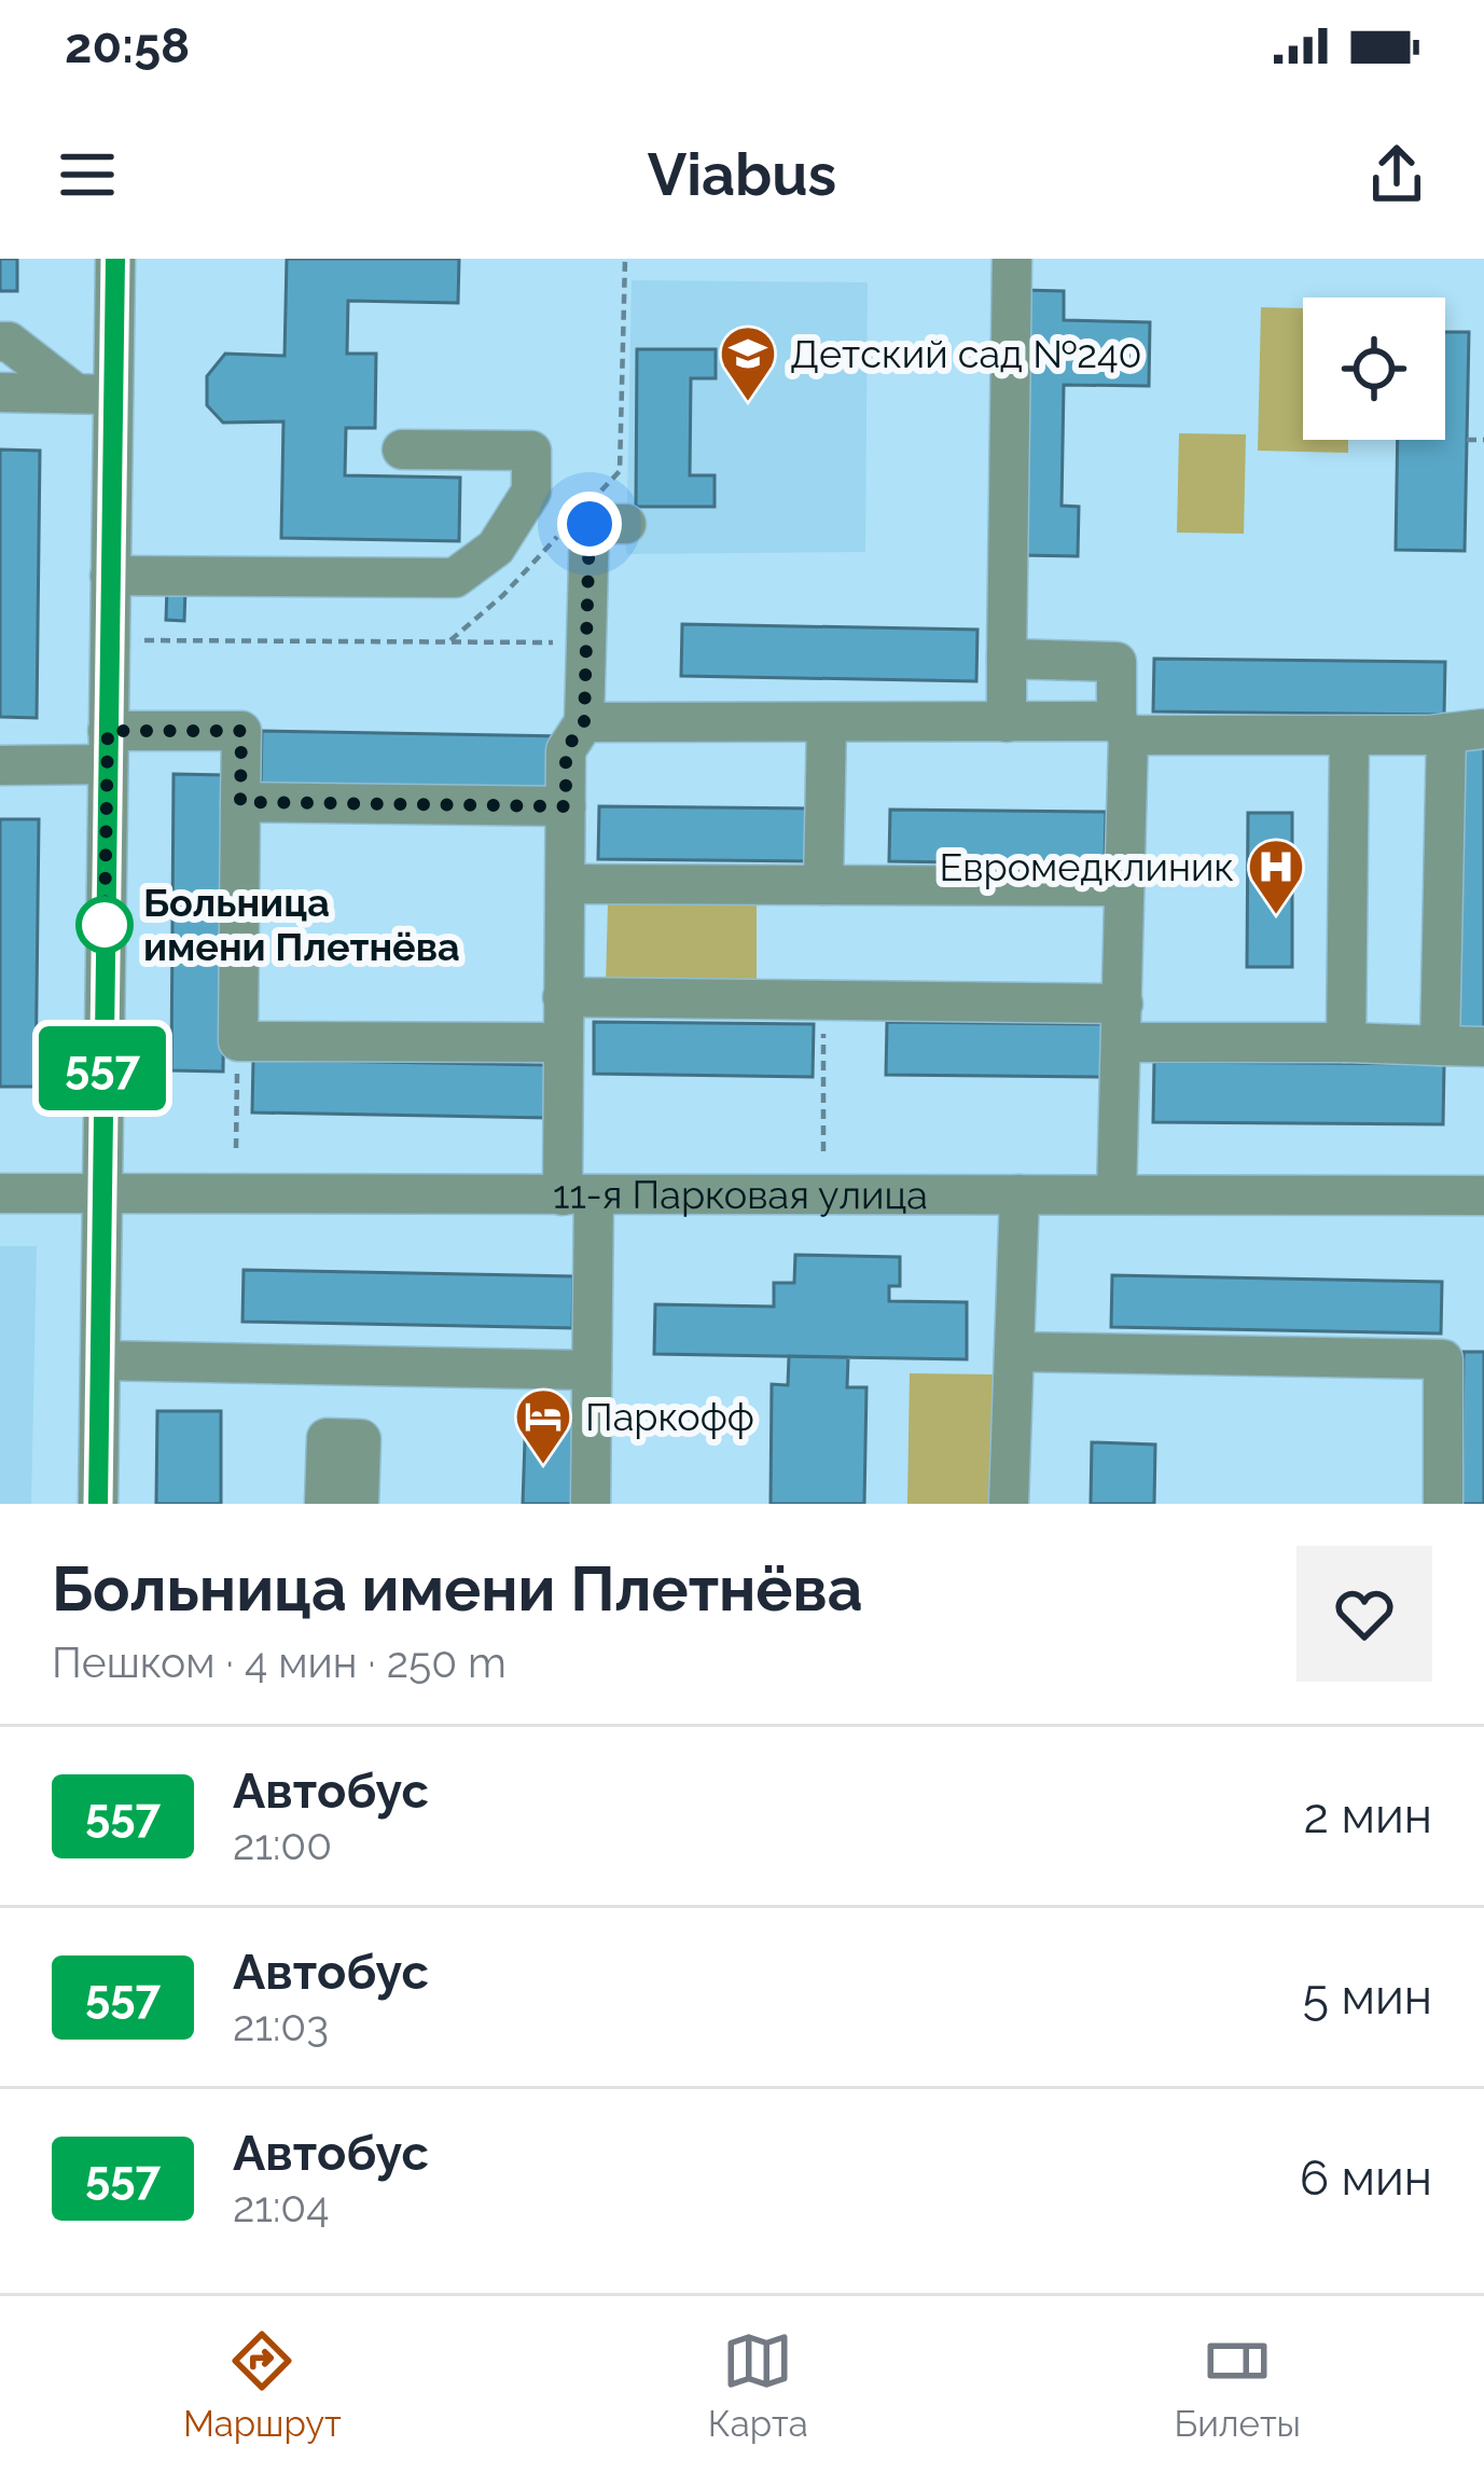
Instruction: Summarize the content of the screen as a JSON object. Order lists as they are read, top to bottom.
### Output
{
  "streets": {
    "street": ["11-я Парковая улица"]
  },
  "places": {
    "school or university": ["Детский сад №240"],
    "hospital": ["Евромедклиник"],
    "other": ["Больница имени Плетнёва"],
    "hotel": ["Паркофф"]
  },
  "lines": ["bus line 557"],
  "page": {
    "status": "20:58",
    "header": "Viabus",
    "on_map": "557",
    "heading": ["Больница имени Плетнёва", "Пешком · 4 мин · 250 m"],
    "list": [
      {
        "mark": "557",
        "name": "Автобус",
        "note": "21:00",
        "value": "2 мин"
      },
      {
        "mark": "557",
        "name": "Автобус",
        "note": "21:03",
        "value": "5 мин"
      },
      {
        "mark": "557",
        "name": "Автобус",
        "note": "21:04",
        "value": "6 мин"
      }
    ],
    "tabs": ["Маршрут", "Карта", "Билеты"]
  }
}
